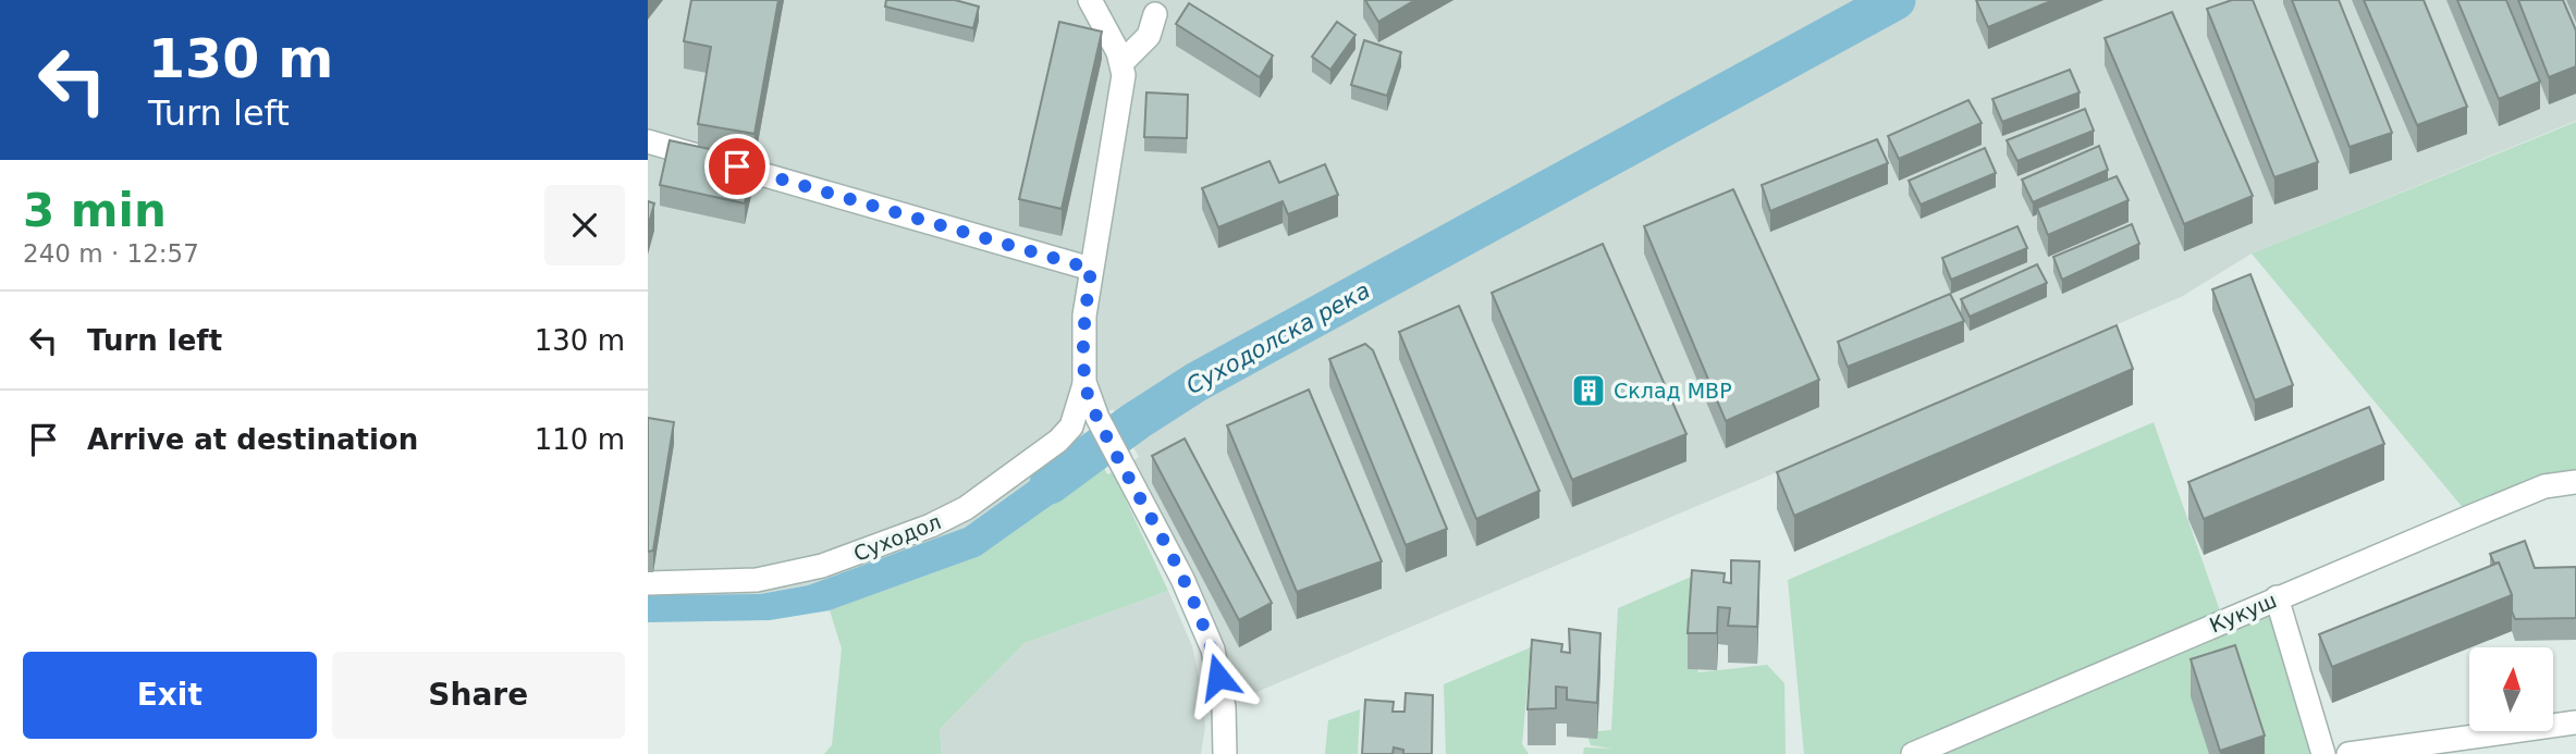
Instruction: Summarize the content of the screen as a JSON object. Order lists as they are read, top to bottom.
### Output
{
  "streets": {
    "street": ["Суходол", "Кукуш"]
  },
  "water": ["Суходолска река"],
  "places": {
    "building": ["Склад МВР"]
  },
  "north": "top",
  "page": {
    "turn": ["130 m", "Turn left"],
    "heading": ["3 min", "240 m · 12:57"],
    "list": [
      {
        "name": "Turn left",
        "value": "130 m"
      },
      {
        "name": "Arrive at destination",
        "value": "110 m"
      }
    ],
    "buttons": ["Exit", "Share"]
  }
}
